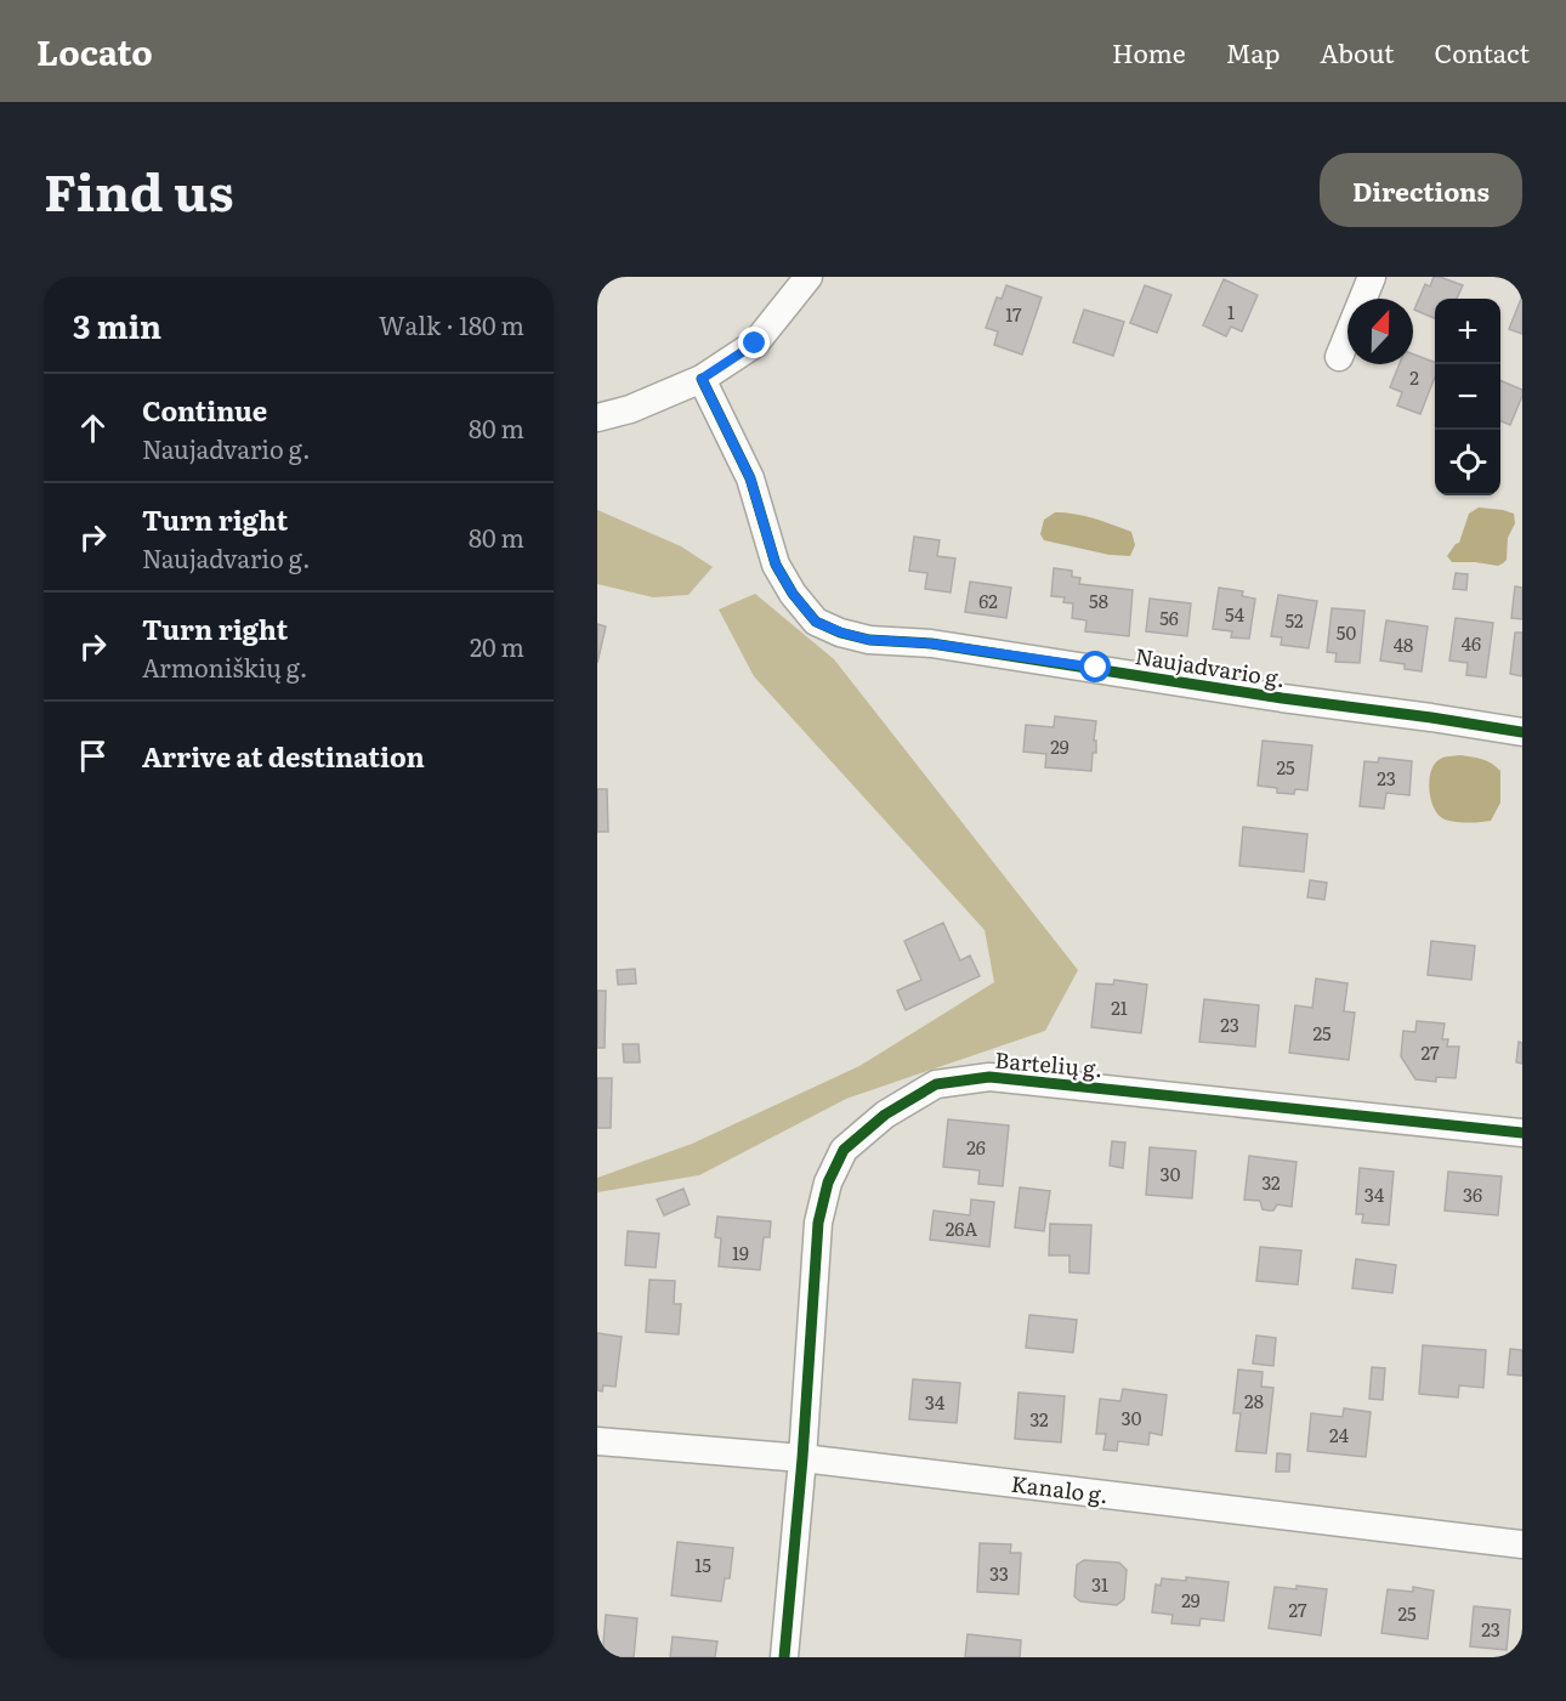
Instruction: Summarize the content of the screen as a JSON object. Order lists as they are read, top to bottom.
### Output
{
  "streets": {
    "street": ["Naujadvario g.", "Bartelių g.", "Kanalo g."]
  },
  "crossings": [
    ["Bartelių g.", "Kanalo g."]
  ],
  "house_numbers": [
    "1",
    "17",
    "2",
    "62",
    "58",
    "54",
    "56",
    "52",
    "50",
    "46",
    "48",
    "29",
    "25",
    "23",
    "21",
    "23",
    "25",
    "27",
    "26",
    "30",
    "32",
    "34",
    "36",
    "26A",
    "19",
    "28",
    "34",
    "30",
    "32",
    "24",
    "15",
    "33",
    "31",
    "29",
    "27",
    "25",
    "23"
  ],
  "north": "top",
  "page": {
    "header": "Locato",
    "nav": [
      "Home",
      "Map",
      "About",
      "Contact"
    ],
    "title": "Find us",
    "buttons": "Directions",
    "heading": ["3 min", "Walk · 180 m"],
    "map_buttons": ["+", "−"],
    "list": [
      ["Continue", "Naujadvario g.", "80 m"],
      ["Turn right", "Naujadvario g.", "80 m"],
      ["Turn right", "Armoniškių g.", "20 m"],
      "Arrive at destination"
    ]
  }
}
